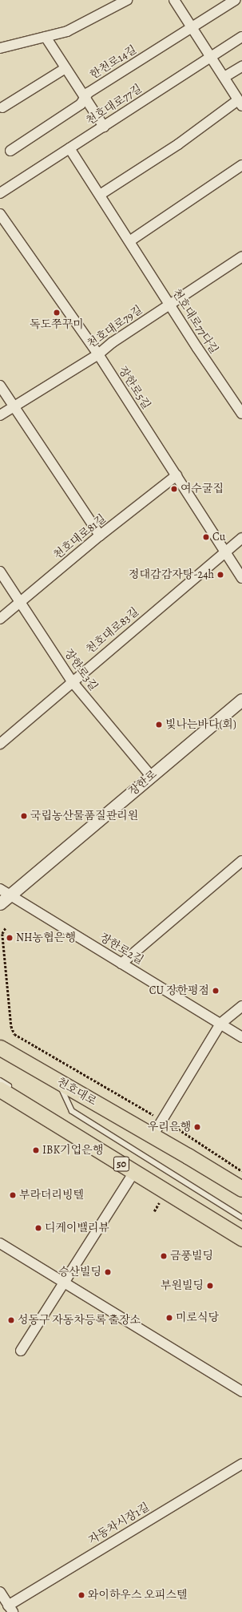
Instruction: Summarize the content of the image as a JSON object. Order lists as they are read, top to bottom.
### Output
{
  "streets": {
    "main road": ["천호대로", "50"],
    "street": [
      "한천로14길",
      "천호대로77길",
      "천호대로77다길",
      "천호대로79길",
      "장한로5길",
      "천호대로81길",
      "천호대로83길",
      "장한로3길",
      "장한로",
      "장한로2길",
      "자동차시장1길"
    ]
  },
  "crossings": [
    ["천호대로77길", "천호대로77다길"],
    ["천호대로77다길", "천호대로79길"],
    ["천호대로79길", "장한로5길"],
    ["장한로5길", "천호대로81길"],
    ["장한로5길", "천호대로83길"],
    ["천호대로81길", "장한로3길"],
    ["천호대로83길", "장한로3길"],
    ["장한로3길", "장한로"],
    ["장한로", "장한로2길"]
  ],
  "places": [
    "독도쭈꾸미",
    "여수굴집",
    "Cu",
    "정대감감자탕-24h",
    "빛나는바다(회)",
    "국립농산물품질관리원",
    "NH농협은행",
    "CU 장한평점",
    "우리은행",
    "IBK기업은행",
    "부라더리빙텔",
    "디케이밸리뷰",
    "금풍빌딩",
    "승산빌딩",
    "부원빌딩",
    "미로식당",
    "성동구 자동차등록 출장소",
    "와이하우스 오피스텔"
  ]
}
